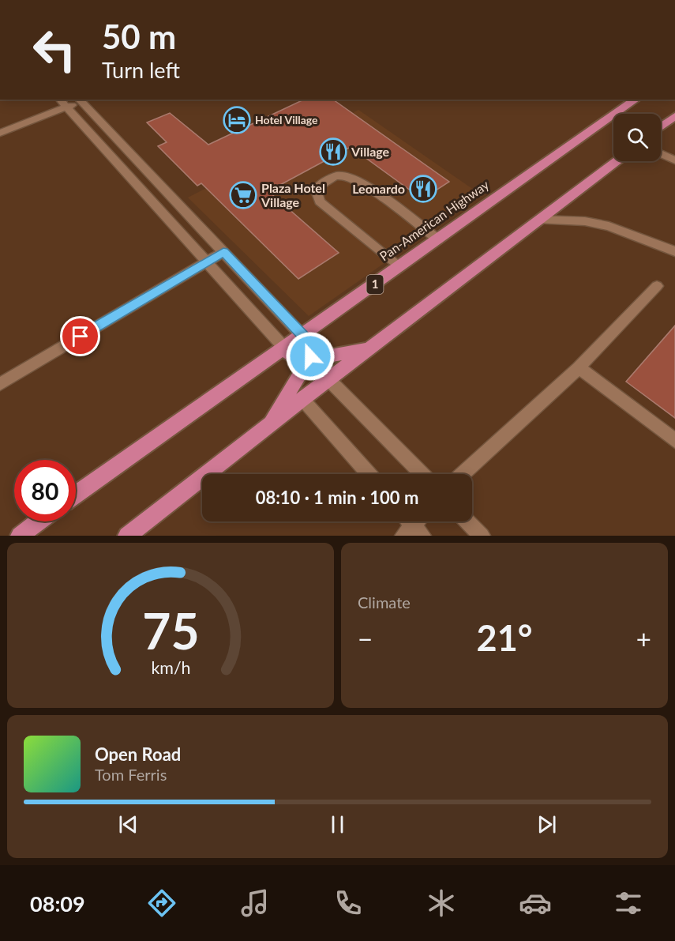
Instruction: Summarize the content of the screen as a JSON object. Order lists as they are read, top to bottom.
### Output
{
  "streets": {
    "highway": ["Pan-American Highway", "1"]
  },
  "places": {
    "hotel": ["Hotel Village"],
    "restaurant": ["Village", "Leonardo"],
    "supermarket": ["Plaza Hotel Village"]
  },
  "page": {
    "turn": ["50 m", "Turn left"],
    "limit": "80",
    "trip": "08:10 · 1 min · 100 m",
    "tile": "Climate",
    "heat": ["−", "21°", "+"],
    "song": ["Open Road", "Tom Ferris"],
    "tabs": "08:09",
    "gauge": ["75", "km/h"]
  }
}
